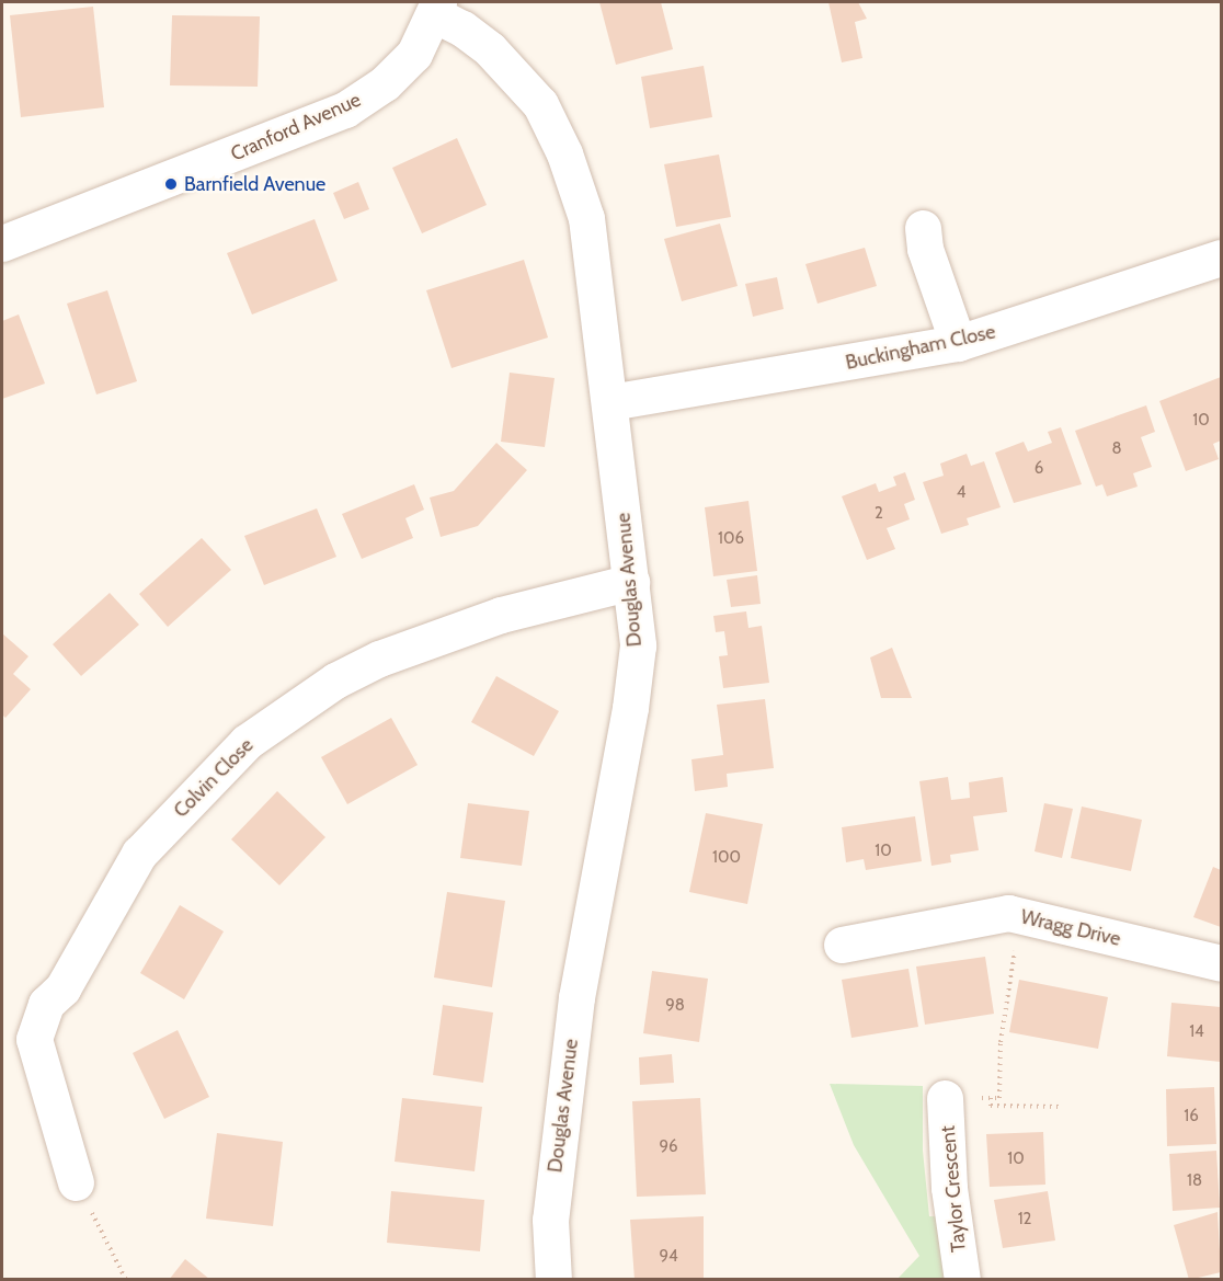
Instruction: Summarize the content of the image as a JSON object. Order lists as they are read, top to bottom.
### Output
{
  "streets": {
    "street": [
      "Cranford Avenue",
      "Buckingham Close",
      "Douglas Avenue",
      "Colvin Close",
      "Wragg Drive",
      "Taylor Crescent"
    ]
  },
  "crossings": [
    ["Cranford Avenue", "Douglas Avenue"],
    ["Buckingham Close", "Douglas Avenue"],
    ["Douglas Avenue", "Colvin Close"]
  ],
  "places": ["Barnfield Avenue"],
  "house_numbers": [
    "10",
    "8",
    "6",
    "4",
    "2",
    "106",
    "10",
    "100",
    "98",
    "14",
    "16",
    "96",
    "10",
    "18",
    "12",
    "94"
  ]
}
